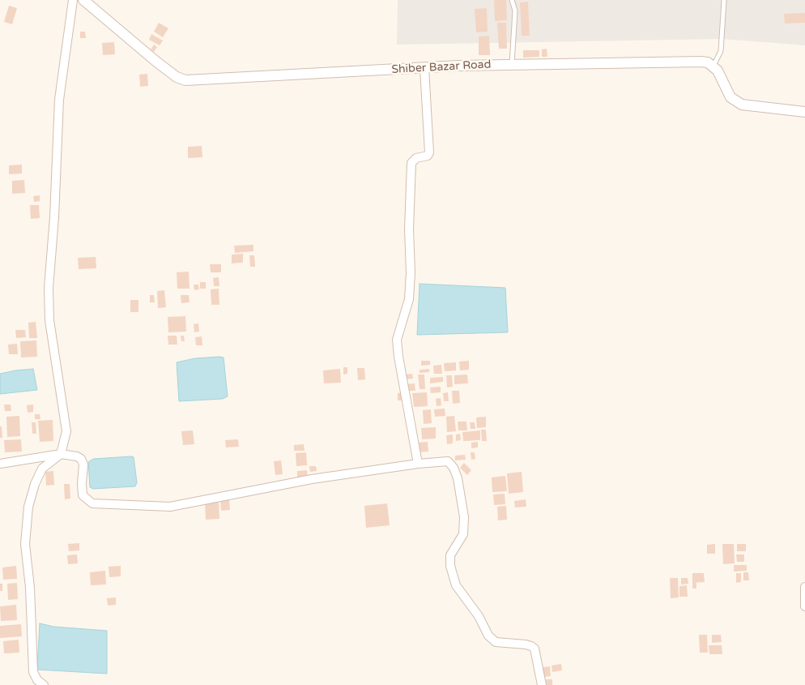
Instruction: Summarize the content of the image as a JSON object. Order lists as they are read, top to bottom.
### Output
{
  "streets": {
    "street": ["Shiber Bazar Road"]
  }
}
